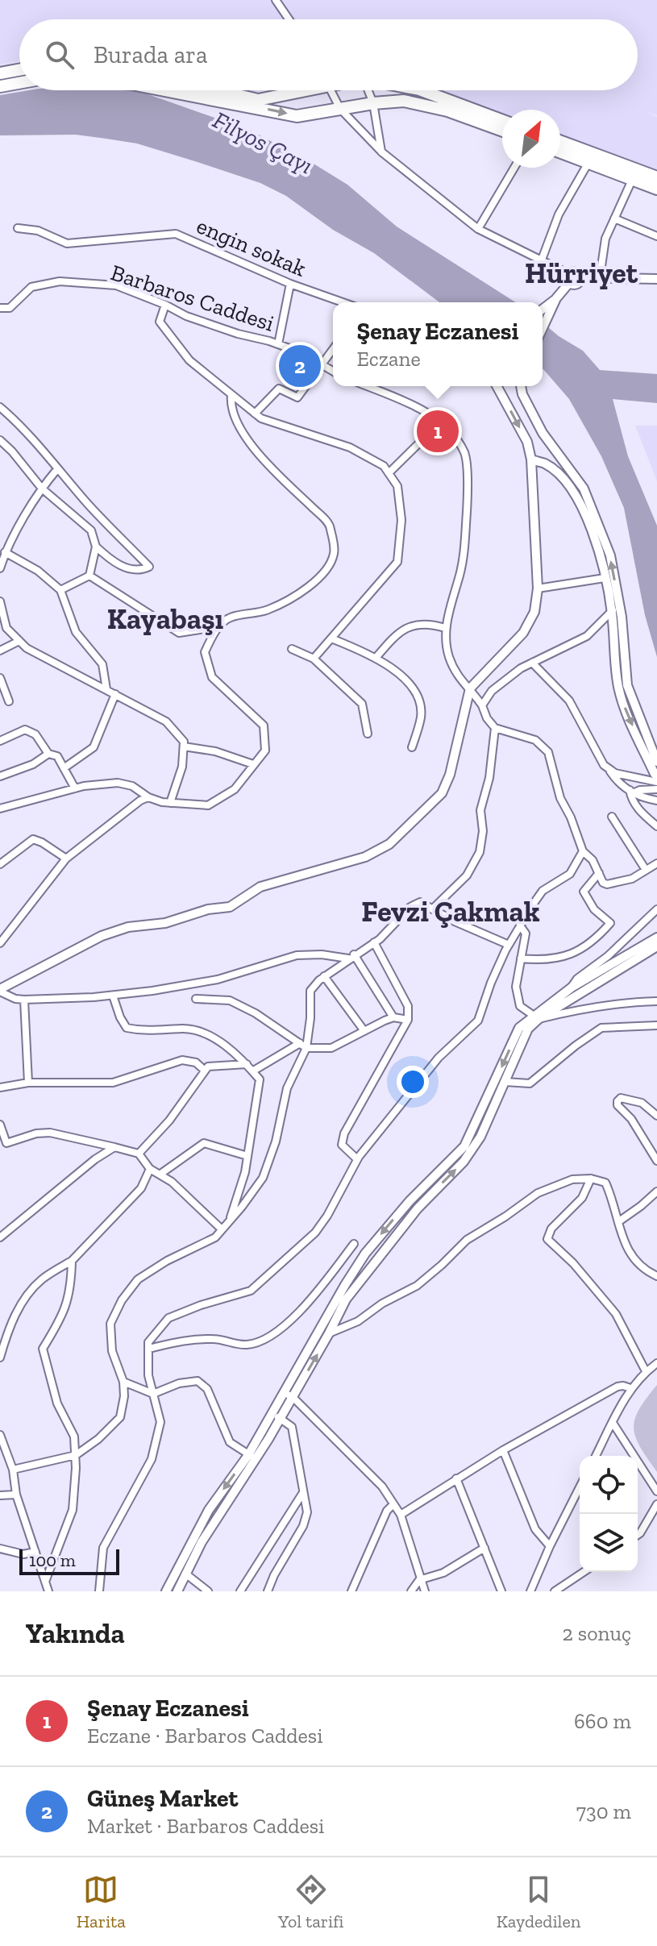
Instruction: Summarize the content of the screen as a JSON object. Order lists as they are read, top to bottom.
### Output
{
  "streets": {
    "street": ["engin sokak", "Barbaros Caddesi"]
  },
  "districts": ["Hürriyet", "Kayabaşı", "Fevzi Çakmak"],
  "water": ["Filyos Çayı"],
  "scale_bar": "100 m",
  "north": "top right",
  "page": {
    "search": "Burada ara",
    "popup": ["Şenay Eczanesi", "Eczane"],
    "pins": ["2", "1"],
    "scale": "100 m",
    "heading": ["Yakında", "2 sonuç"],
    "list": [
      {
        "mark": "1",
        "name": "Şenay Eczanesi",
        "note": "Eczane · Barbaros Caddesi",
        "value": "660 m"
      },
      {
        "mark": "2",
        "name": "Güneş Market",
        "note": "Market · Barbaros Caddesi",
        "value": "730 m"
      }
    ],
    "nav": ["Harita", "Yol tarifi", "Kaydedilen"]
  }
}
